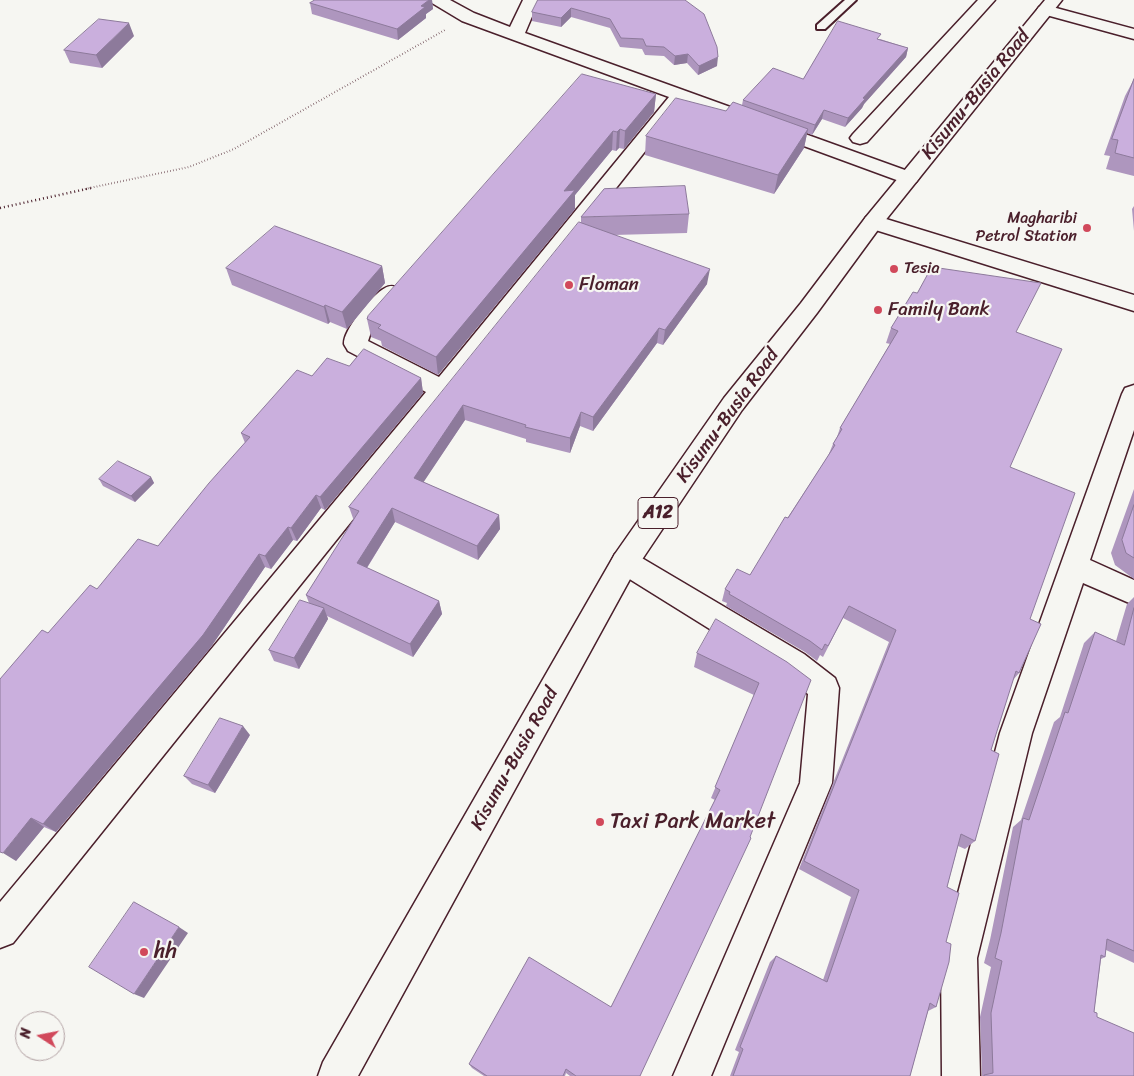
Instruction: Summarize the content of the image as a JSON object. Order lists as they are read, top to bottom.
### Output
{
  "streets": {
    "main road": ["Kisumu-Busia Road", "A12"]
  },
  "places": [
    "Magharibi Petrol Station",
    "Tesia",
    "Floman",
    "Family Bank",
    "Taxi Park Market",
    "hh"
  ],
  "north": "left"
}
